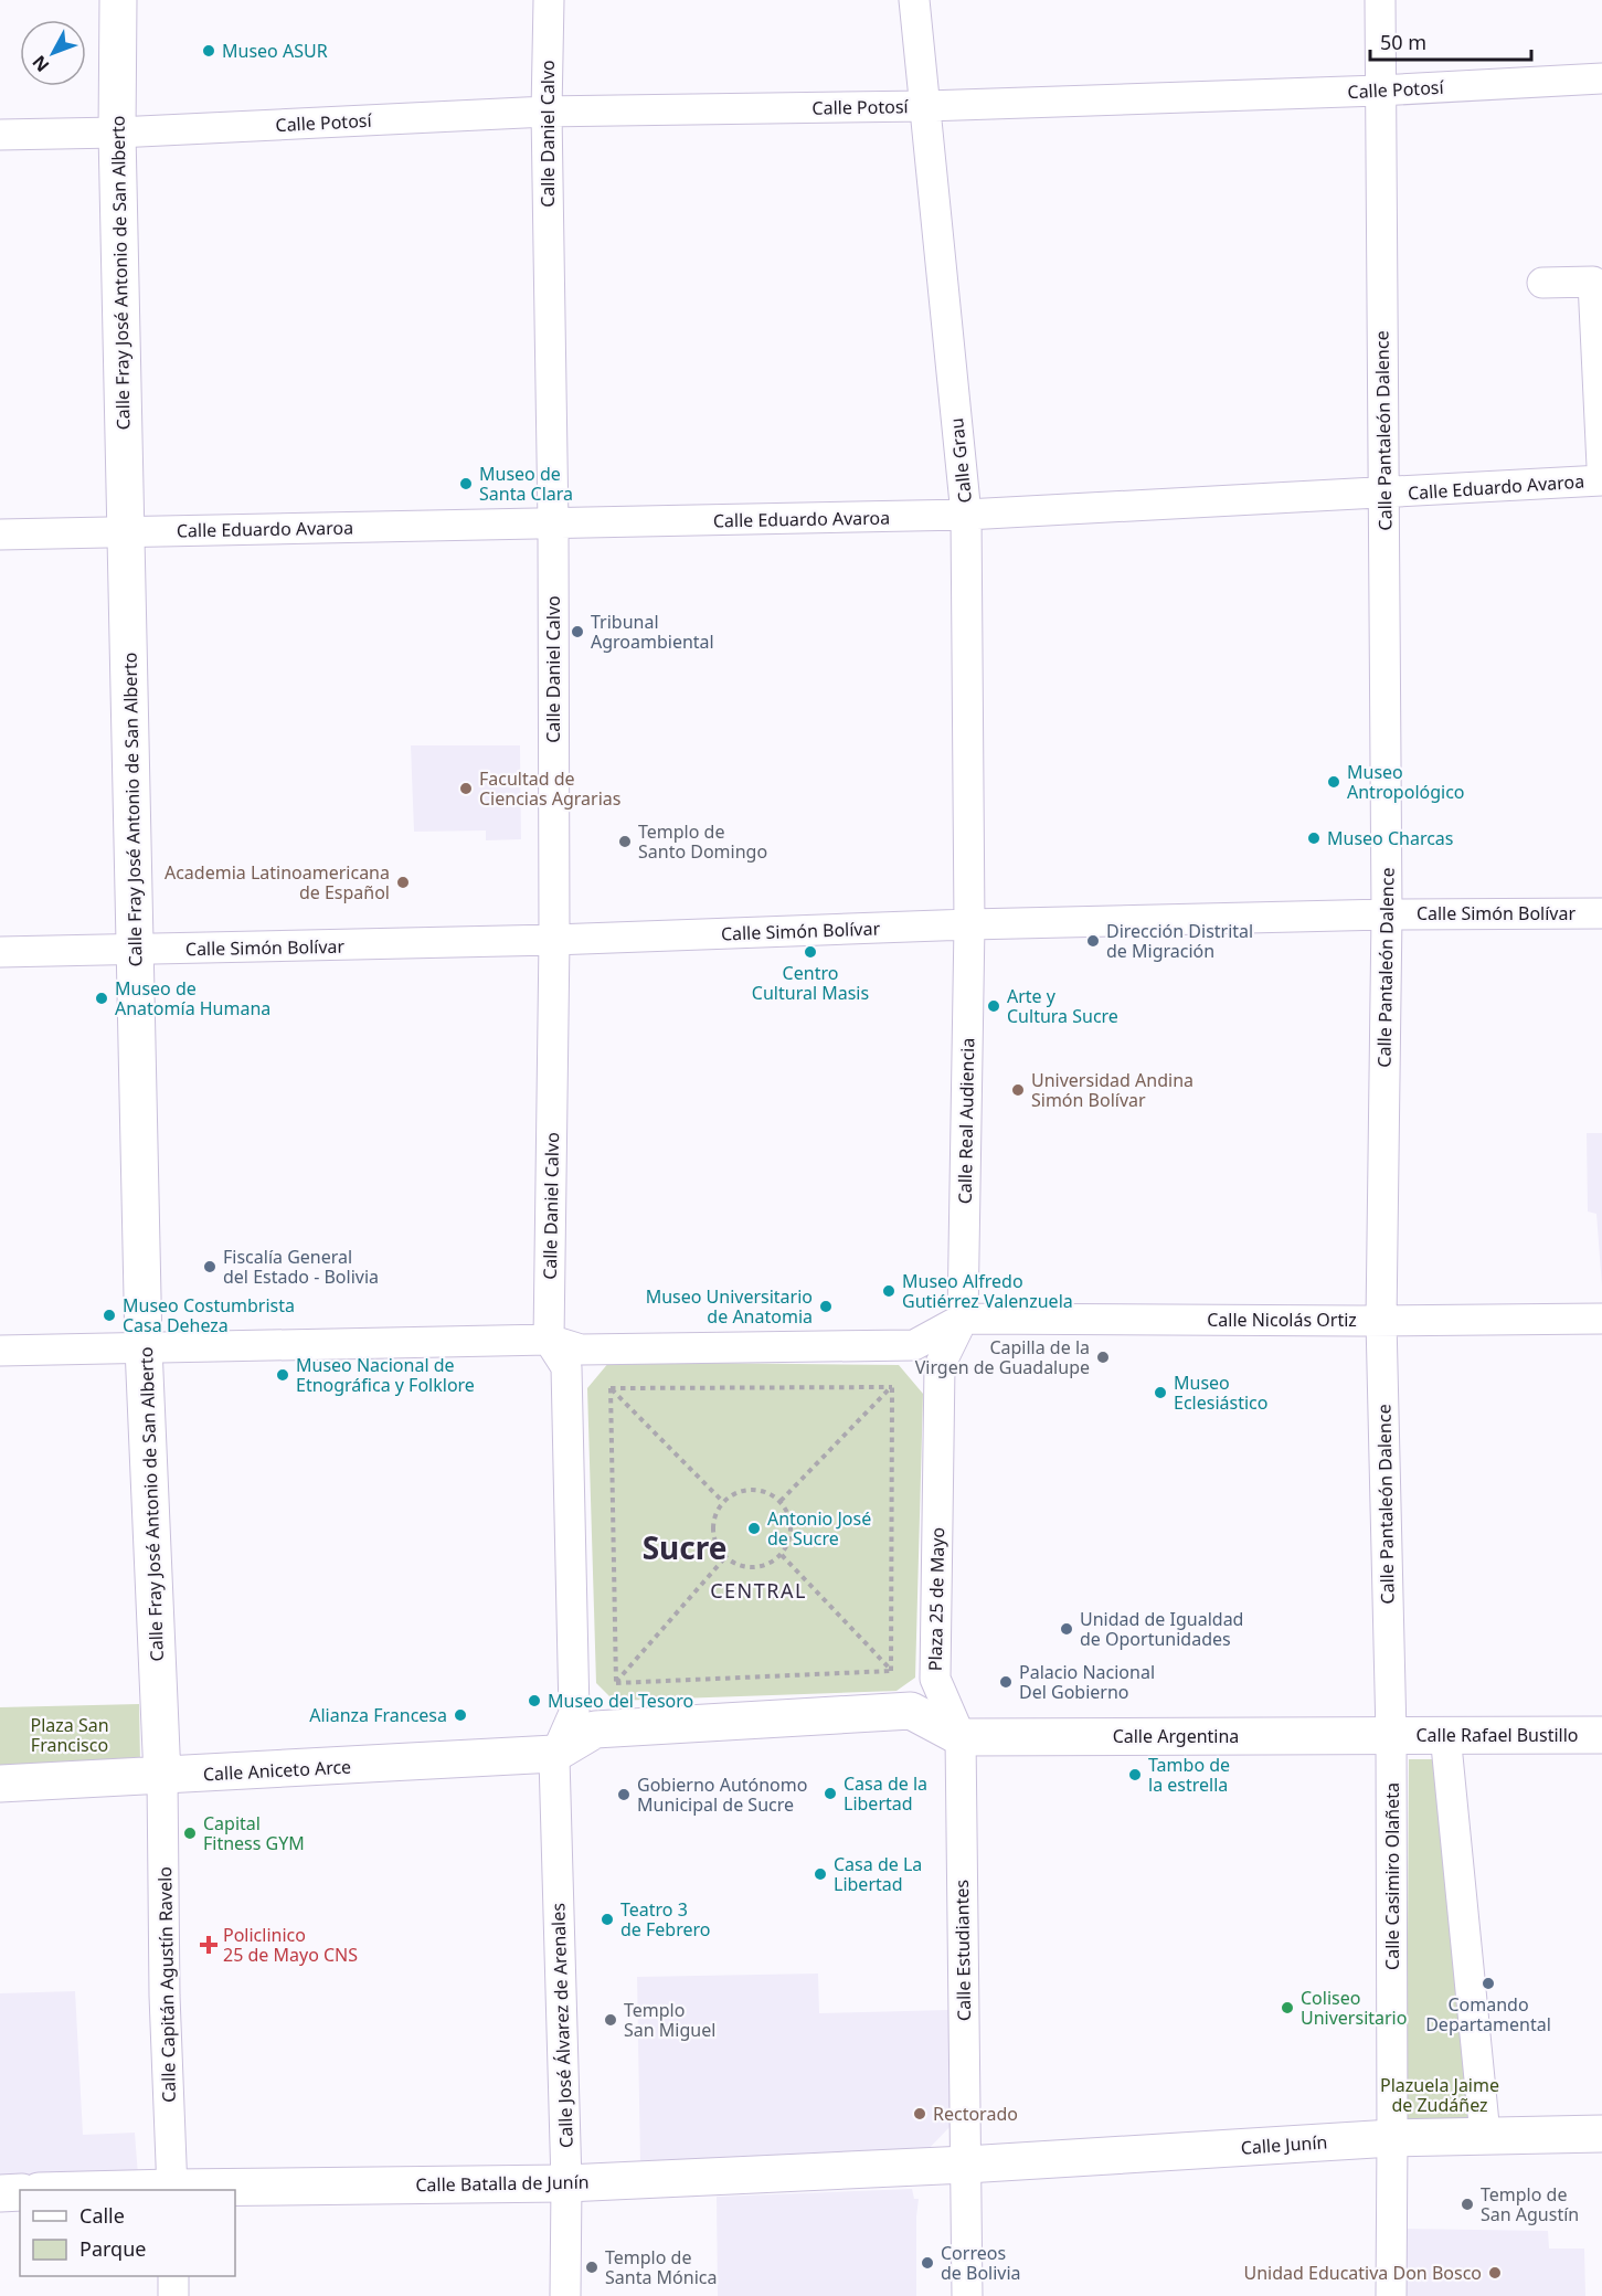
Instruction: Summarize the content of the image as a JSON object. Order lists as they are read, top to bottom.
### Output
{
  "streets": {
    "main road": [
      "Calle Fray José Antonio de San Alberto",
      "Calle Rafael Bustillo",
      "Calle Argentina",
      "Calle Aniceto Arce",
      "Calle Junín",
      "Calle Batalla de Junín"
    ],
    "street": [
      "Calle Potosí",
      "Calle Daniel Calvo",
      "Calle Pantaleón Dalence",
      "Calle Grau",
      "Calle Eduardo Avaroa",
      "Calle Simón Bolívar",
      "Calle Real Audiencia",
      "Calle Nicolás Ortiz",
      "Plaza 25 de Mayo",
      "Calle Casimiro Olañeta",
      "Calle Estudiantes",
      "Calle Capitán Agustín Ravelo",
      "Calle José Álvarez de Arenales"
    ]
  },
  "crossings": [
    ["Calle Potosí", "Calle Daniel Calvo"],
    ["Calle Potosí", "Calle Fray José Antonio de San Alberto"],
    ["Calle Potosí", "Calle Pantaleón Dalence"],
    ["Calle Potosí", "Calle Grau"],
    ["Calle Daniel Calvo", "Calle Eduardo Avaroa"],
    ["Calle Daniel Calvo", "Calle Simón Bolívar"],
    ["Calle Fray José Antonio de San Alberto", "Calle Eduardo Avaroa"],
    ["Calle Fray José Antonio de San Alberto", "Calle Simón Bolívar"],
    ["Calle Fray José Antonio de San Alberto", "Calle Aniceto Arce"],
    ["Calle Fray José Antonio de San Alberto", "Calle Capitán Agustín Ravelo"],
    ["Calle Pantaleón Dalence", "Calle Eduardo Avaroa"],
    ["Calle Pantaleón Dalence", "Calle Simón Bolívar"],
    ["Calle Pantaleón Dalence", "Calle Nicolás Ortiz"],
    ["Calle Pantaleón Dalence", "Calle Rafael Bustillo"],
    ["Calle Pantaleón Dalence", "Calle Argentina"],
    ["Calle Pantaleón Dalence", "Calle Casimiro Olañeta"],
    ["Calle Grau", "Calle Eduardo Avaroa"],
    ["Calle Grau", "Calle Simón Bolívar"],
    ["Calle Grau", "Calle Real Audiencia"],
    ["Calle Simón Bolívar", "Calle Real Audiencia"],
    ["Calle Real Audiencia", "Calle Nicolás Ortiz"],
    ["Calle Real Audiencia", "Plaza 25 de Mayo"],
    ["Calle Nicolás Ortiz", "Plaza 25 de Mayo"],
    ["Plaza 25 de Mayo", "Calle Argentina"],
    ["Plaza 25 de Mayo", "Calle Estudiantes"],
    ["Calle Rafael Bustillo", "Calle Argentina"],
    ["Calle Rafael Bustillo", "Calle Casimiro Olañeta"],
    ["Calle Argentina", "Calle Casimiro Olañeta"],
    ["Calle Argentina", "Calle Estudiantes"],
    ["Calle Aniceto Arce", "Calle Capitán Agustín Ravelo"],
    ["Calle Aniceto Arce", "Calle José Álvarez de Arenales"],
    ["Calle Casimiro Olañeta", "Calle Junín"],
    ["Calle Estudiantes", "Calle Junín"],
    ["Calle Estudiantes", "Calle Batalla de Junín"],
    ["Calle Capitán Agustín Ravelo", "Calle Batalla de Junín"],
    ["Calle José Álvarez de Arenales", "Calle Batalla de Junín"],
    ["Calle Junín", "Calle Batalla de Junín"]
  ],
  "districts": ["Sucre", "CENTRAL"],
  "parks": ["Plaza San Francisco", "Plazuela Jaime de Zudáñez"],
  "places": {
    "other": [
      "Museo ASUR",
      "Museo de Santa Clara",
      "Tribunal Agroambiental",
      "Museo Antropológico",
      "Facultad de Ciencias Agrarias",
      "Museo Charcas",
      "Templo de Santo Domingo",
      "Academia Latinoamericana de Español",
      "Dirección Distrital de Migración",
      "Centro Cultural Masis",
      "Museo de Anatomía Humana",
      "Arte y Cultura Sucre",
      "Universidad Andina Simón Bolívar",
      "Fiscalía General del Estado - Bolivia",
      "Museo Alfredo Gutiérrez Valenzuela",
      "Museo Universitario de Anatomia",
      "Museo Costumbrista Casa Deheza",
      "Capilla de la Virgen de Guadalupe",
      "Museo Nacional de Etnográfica y Folklore",
      "Museo Eclesiástico",
      "Antonio José de Sucre",
      "Unidad de Igualdad de Oportunidades",
      "Palacio Nacional Del Gobierno",
      "Museo del Tesoro",
      "Alianza Francesa",
      "Tambo de la estrella",
      "Casa de la Libertad",
      "Gobierno Autónomo Municipal de Sucre",
      "Capital Fitness GYM",
      "Casa de La Libertad",
      "Teatro 3 de Febrero",
      "Comando Departamental",
      "Coliseo Universitario",
      "Templo San Miguel",
      "Rectorado",
      "Templo de San Agustín",
      "Correos de Bolivia",
      "Templo de Santa Mónica",
      "Unidad Educativa Don Bosco"
    ],
    "health": ["Policlinico 25 de Mayo CNS"]
  },
  "legend": ["Calle", "Parque"],
  "scale_bar": "50 m",
  "north": "bottom left"
}
